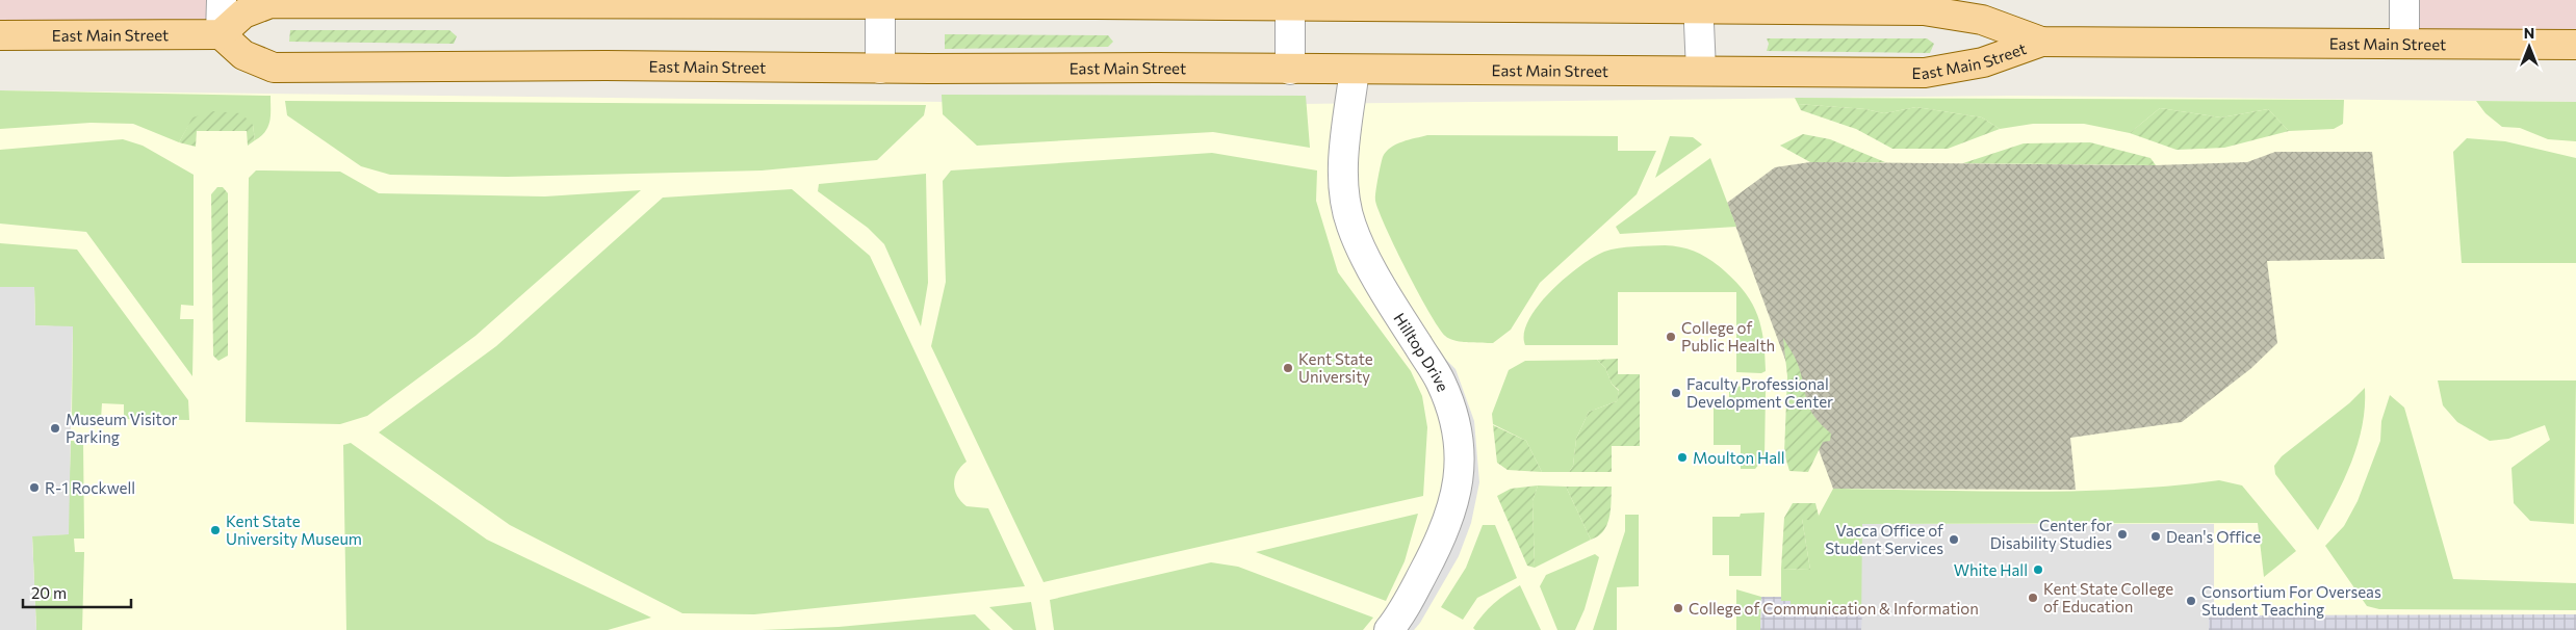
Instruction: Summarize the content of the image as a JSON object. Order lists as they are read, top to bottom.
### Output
{
  "streets": {
    "main road": ["East Main Street"],
    "street": ["Hilltop Drive"]
  },
  "crossings": [
    ["East Main Street", "Hilltop Drive"]
  ],
  "places": [
    "College of Public Health",
    "Kent State University",
    "Faculty Professional Development Center",
    "Museum Visitor Parking",
    "Moulton Hall",
    "R-1 Rockwell",
    "Kent State University Museum",
    "Center for Disability Studies",
    "Dean's Office",
    "Vacca Office of Student Services",
    "White Hall",
    "Kent State College of Education",
    "Consortium For Overseas Student Teaching",
    "College of Communication & Information"
  ],
  "scale_bar": "20 m",
  "north": "top"
}
